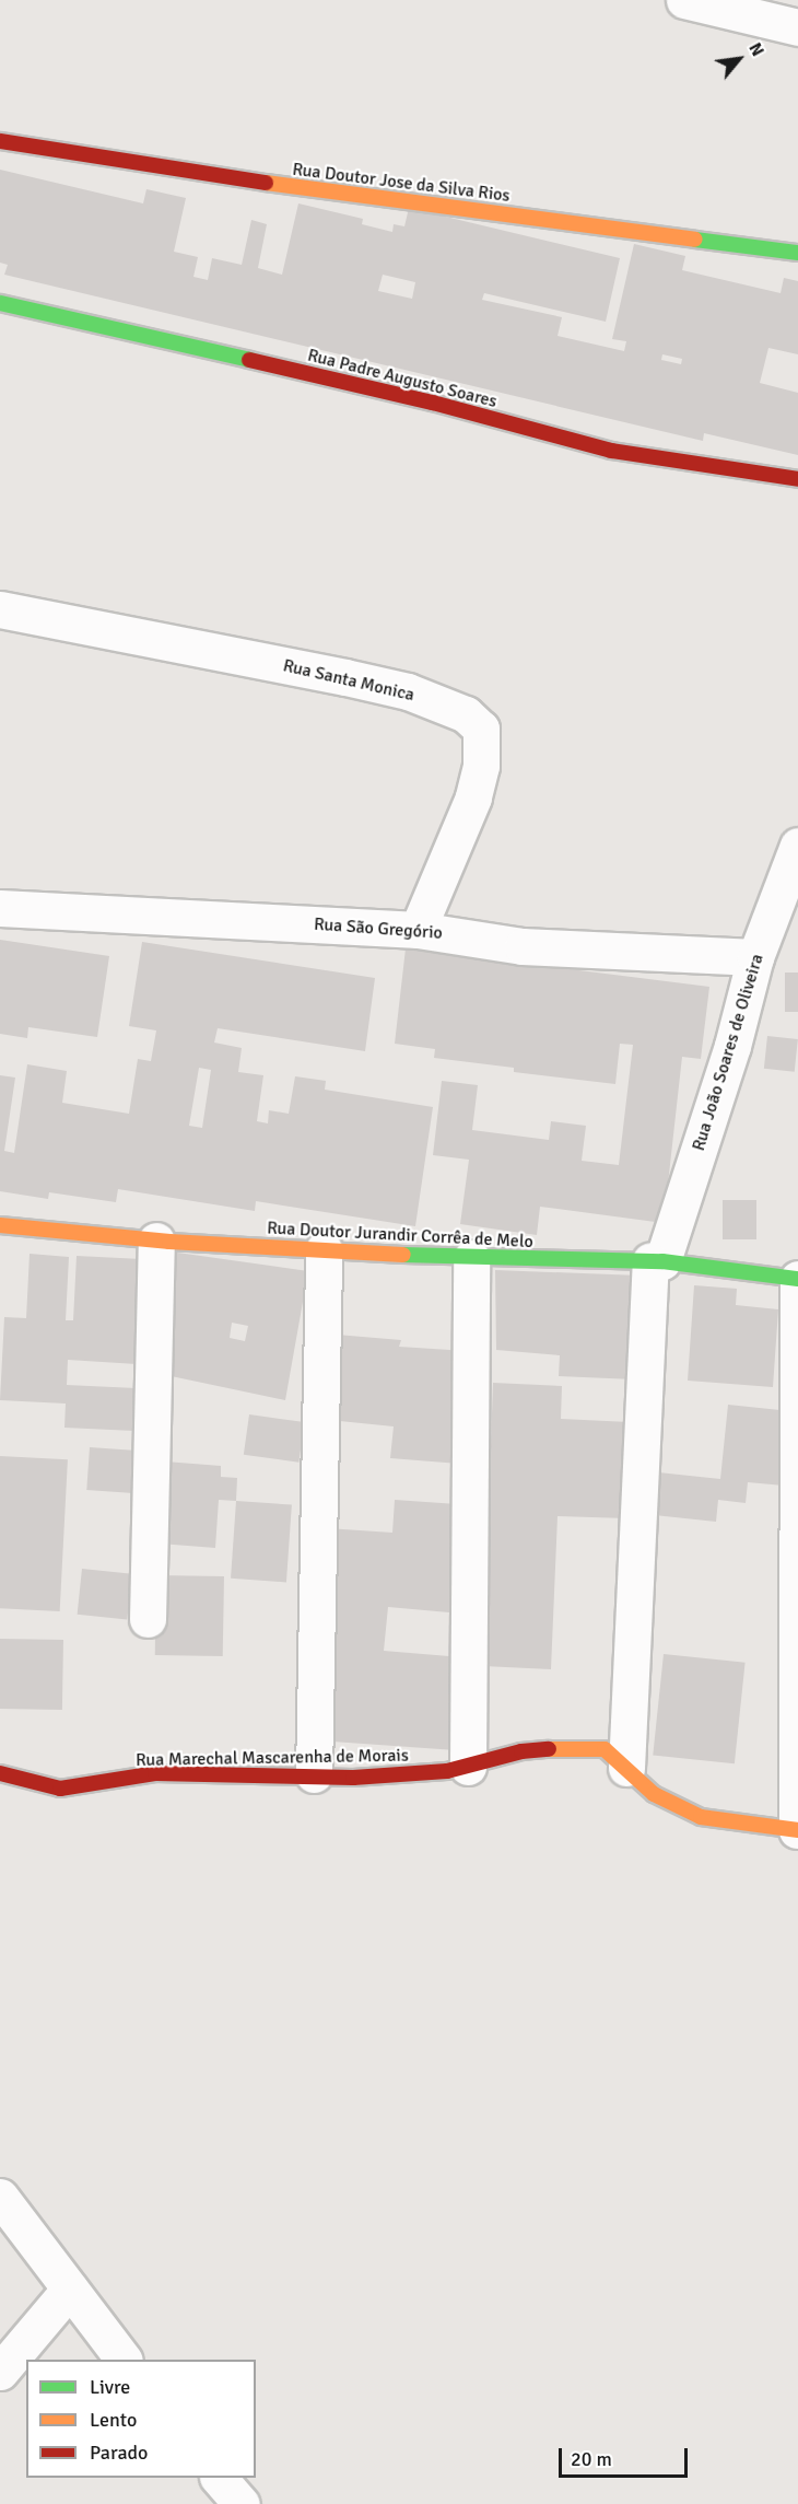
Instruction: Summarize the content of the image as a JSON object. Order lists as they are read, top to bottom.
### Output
{
  "streets": {
    "street": [
      "Rua Doutor Jose da Silva Rios",
      "Rua Padre Augusto Soares",
      "Rua Santa Monica",
      "Rua São Gregório",
      "Rua João Soares de Oliveira",
      "Rua Doutor Jurandir Corrêa de Melo",
      "Rua Marechal Mascarenha de Morais"
    ]
  },
  "crossings": [
    ["Rua Santa Monica", "Rua São Gregório"],
    ["Rua São Gregório", "Rua João Soares de Oliveira"],
    ["Rua João Soares de Oliveira", "Rua Doutor Jurandir Corrêa de Melo"],
    ["Rua João Soares de Oliveira", "Rua Marechal Mascarenha de Morais"]
  ],
  "legend": ["Livre", "Lento", "Parado"],
  "scale_bar": "20 m",
  "north": "top right"
}
